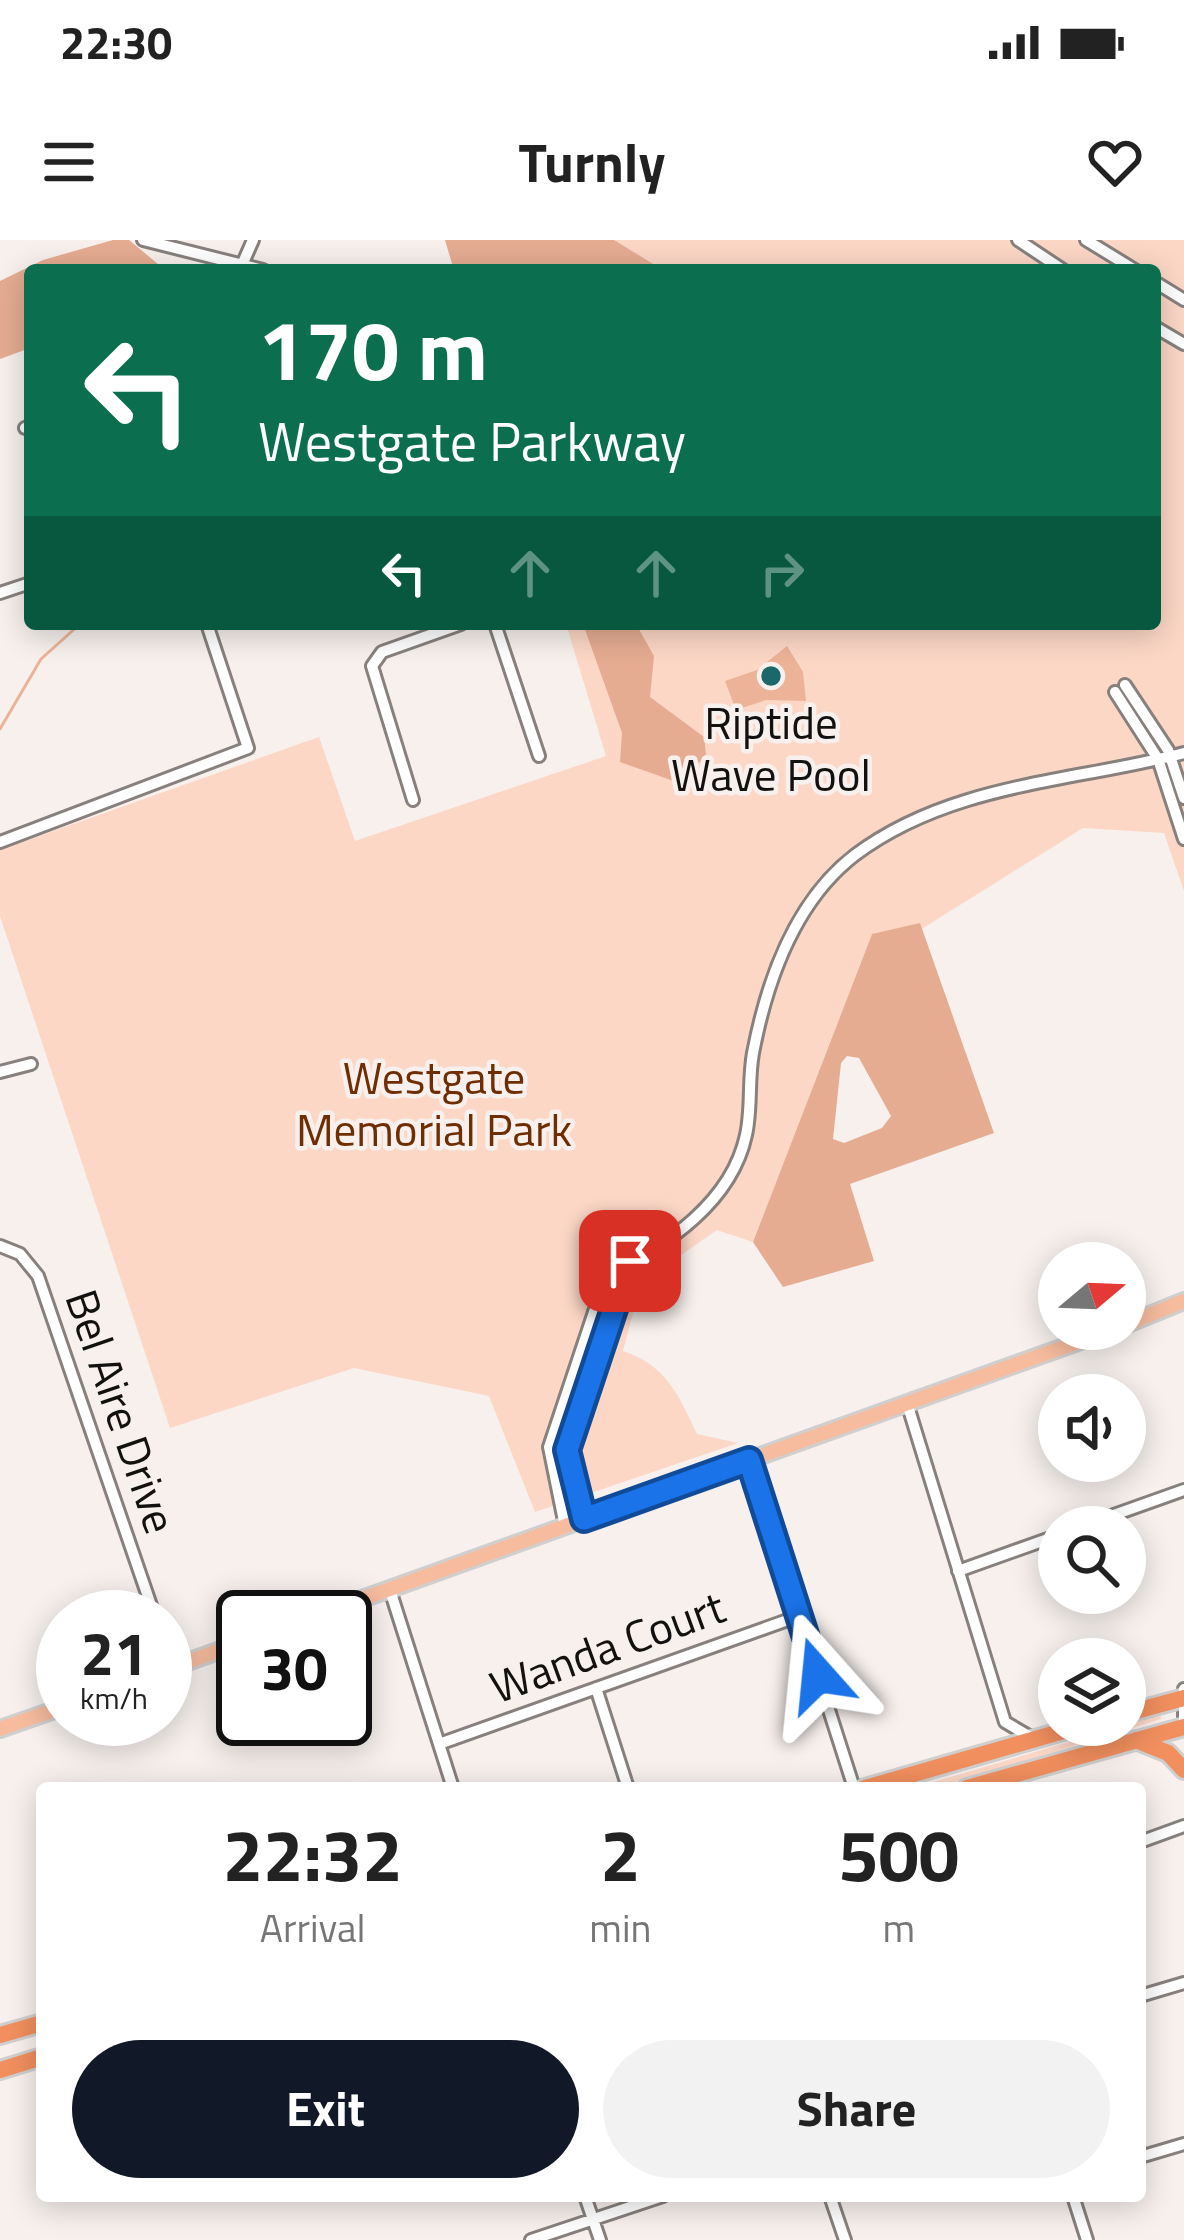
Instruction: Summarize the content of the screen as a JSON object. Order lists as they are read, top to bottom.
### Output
{
  "streets": {
    "street": ["Bel Aire Drive", "Wanda Court"]
  },
  "parks": ["Westgate Memorial Park"],
  "places": ["Riptide Wave Pool"],
  "north": "right",
  "page": {
    "status": "22:30",
    "header": "Turnly",
    "turn": ["170 m", "Westgate Parkway"],
    "speed": "21 km/h",
    "limit": "30",
    "eta": [
      "22:32",
      "Arrival",
      "2",
      "min",
      "500",
      "m"
    ],
    "buttons": ["Exit", "Share"]
  }
}
